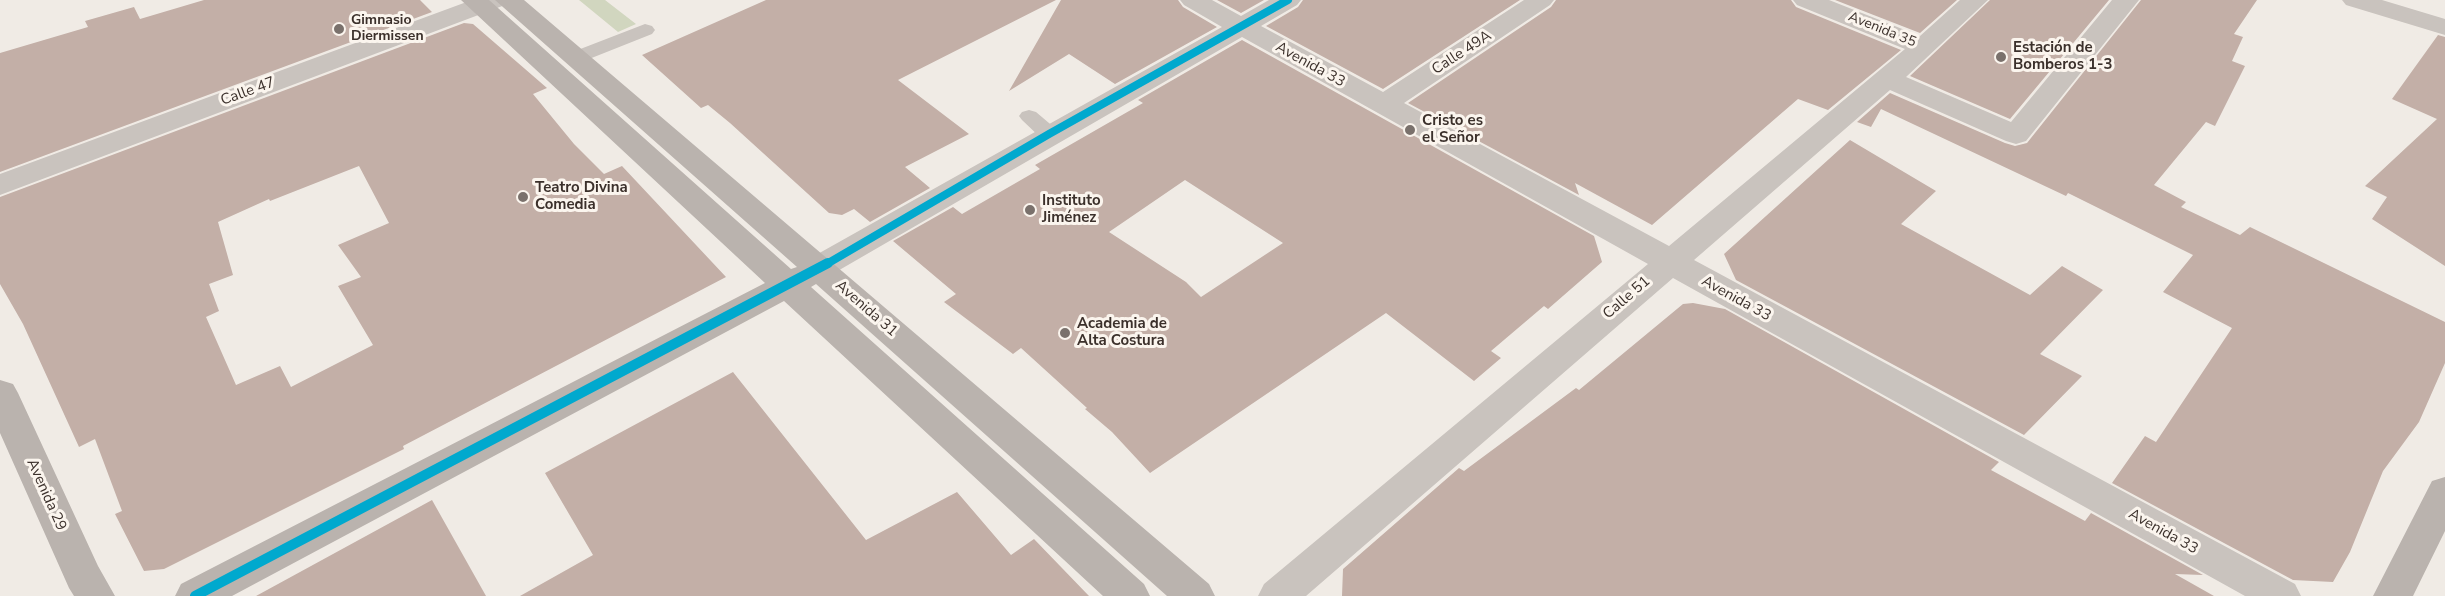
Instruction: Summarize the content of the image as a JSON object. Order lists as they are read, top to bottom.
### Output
{
  "streets": {
    "main road": ["Avenida 31", "Avenida 29"],
    "street": [
      "Avenida 35",
      "Calle 49A",
      "Avenida 33",
      "Calle 47",
      "Calle 51"
    ]
  },
  "crossings": [
    ["Avenida 35", "Calle 51"],
    ["Calle 49A", "Avenida 33"],
    ["Avenida 33", "Calle 51"],
    ["Calle 47", "Avenida 31"]
  ],
  "places": [
    "Gimnasio Diermissen",
    "Estación de Bomberos 1-3",
    "Cristo es el Señor",
    "Teatro Divina Comedia",
    "Instituto Jiménez",
    "Academia de Alta Costura"
  ]
}
